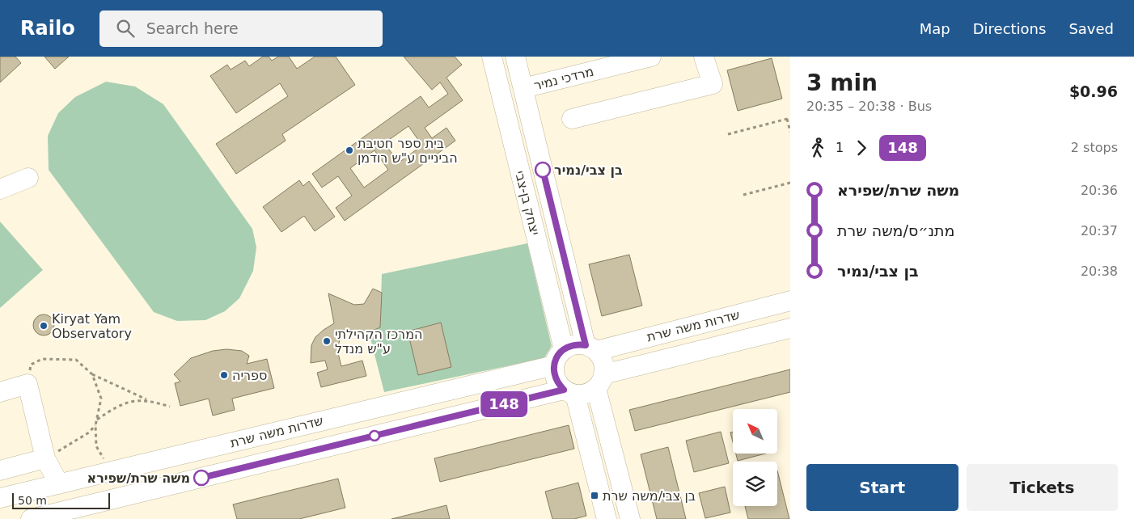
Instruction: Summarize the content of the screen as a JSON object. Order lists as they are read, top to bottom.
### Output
{
  "streets": {
    "street": ["מרדכי נמיר", "יצחק בן-צבי", "שדרות משה שרת"]
  },
  "crossings": [
    ["מרדכי נמיר", "יצחק בן-צבי"],
    ["יצחק בן-צבי", "שדרות משה שרת"]
  ],
  "places": {
    "other": [
      "בית ספר חטיבת הביניים ע\"ש רודמן",
      "בן צבי/נמיר",
      "Kiryat Yam Observatory",
      "המרכז הקהילתי ע\"ש מנדל",
      "ספריה",
      "משה שרת/שפירא"
    ],
    "transit": ["בן צבי/משה שרת"]
  },
  "lines": ["bus line 148"],
  "scale_bar": "50 m",
  "north": "top left",
  "page": {
    "header": "Railo",
    "search": "Search here",
    "nav": ["Map", "Directions", "Saved"],
    "on_map": "148",
    "heading": ["3 min", "20:35 – 20:38 · Bus", "$0.96"],
    "legs": ["1", "148", "2 stops"],
    "list": [
      {
        "name": "משה שרת/שפירא",
        "value": "20:36"
      },
      {
        "name": "מתנ״ס/משה שרת",
        "value": "20:37"
      },
      {
        "name": "בן צבי/נמיר",
        "value": "20:38"
      }
    ],
    "buttons": ["Start", "Tickets"],
    "scale": "50 m"
  }
}
